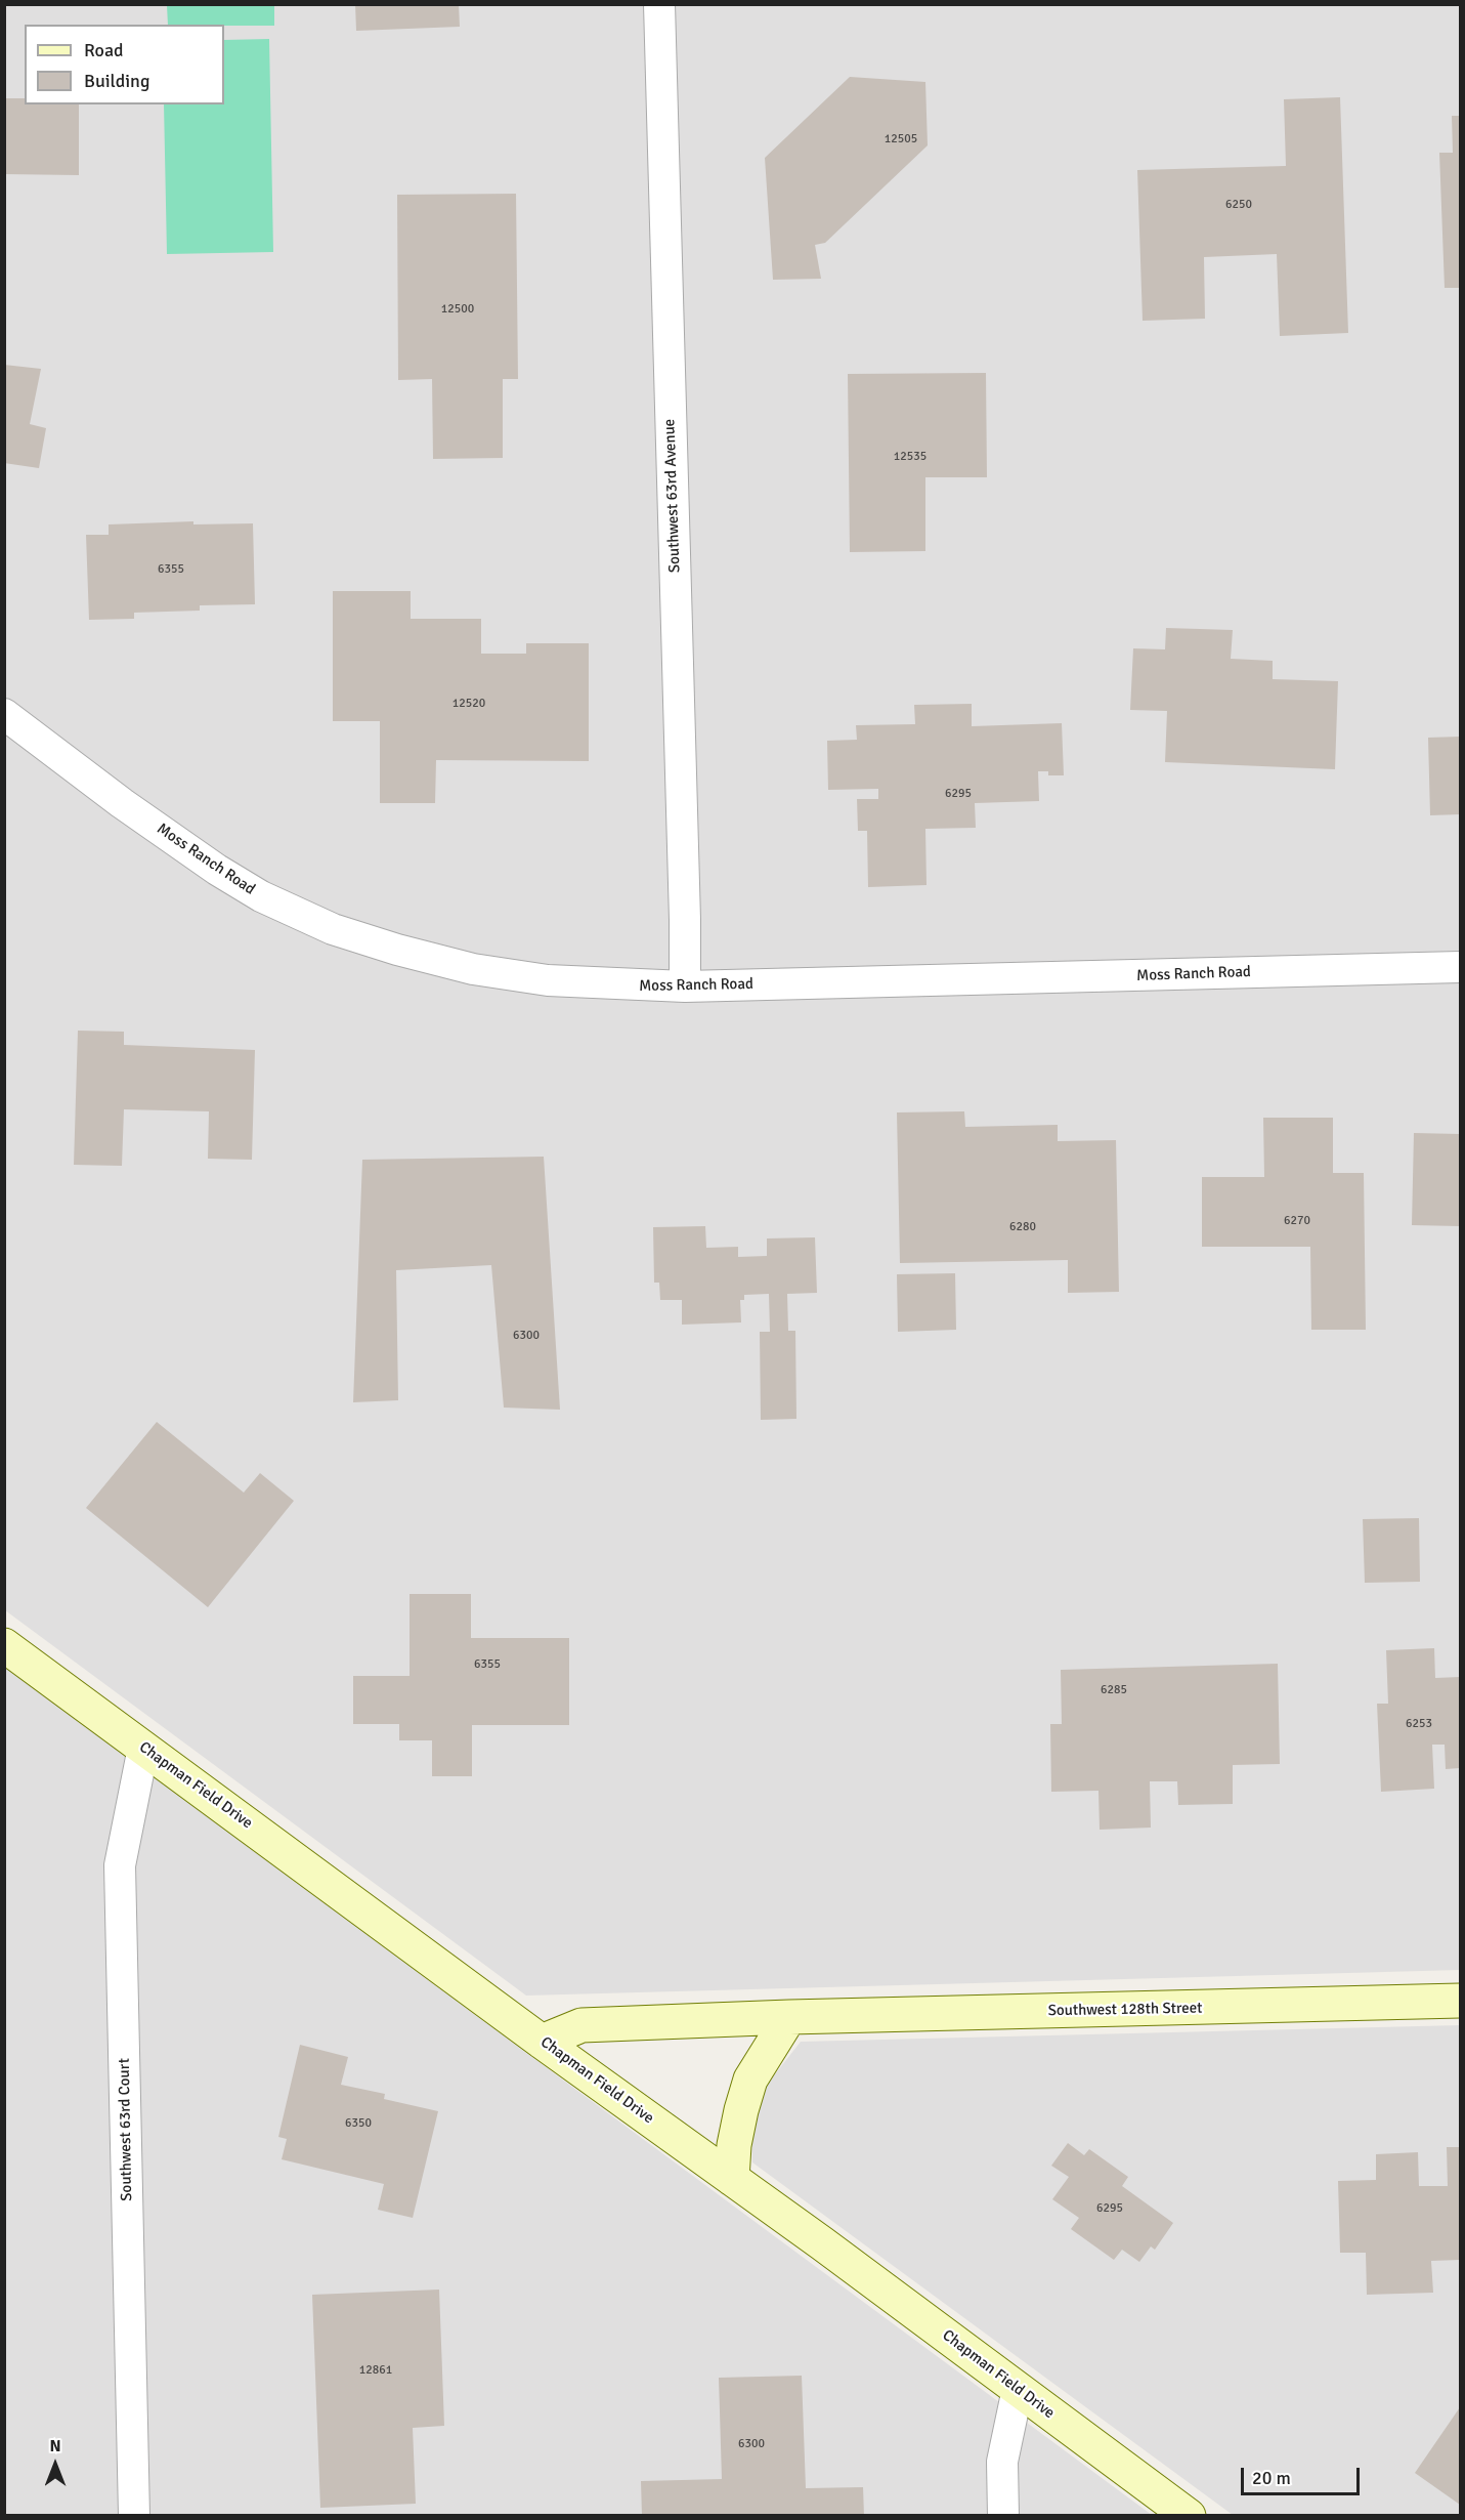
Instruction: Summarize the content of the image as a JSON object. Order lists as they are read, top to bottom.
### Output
{
  "streets": {
    "street": [
      "Southwest 63rd Avenue",
      "Moss Ranch Road",
      "Chapman Field Drive",
      "Southwest 128th Street",
      "Southwest 63rd Court"
    ]
  },
  "crossings": [
    ["Southwest 63rd Avenue", "Moss Ranch Road"],
    ["Chapman Field Drive", "Southwest 128th Street"],
    ["Chapman Field Drive", "Southwest 63rd Court"]
  ],
  "house_numbers": [
    "12505",
    "6250",
    "12500",
    "12535",
    "6355",
    "12520",
    "6295",
    "6270",
    "6280",
    "6300",
    "6355",
    "6285",
    "6253",
    "6350",
    "6295",
    "12861",
    "6300"
  ],
  "legend": ["Road", "Building"],
  "scale_bar": "20 m",
  "north": "top"
}
